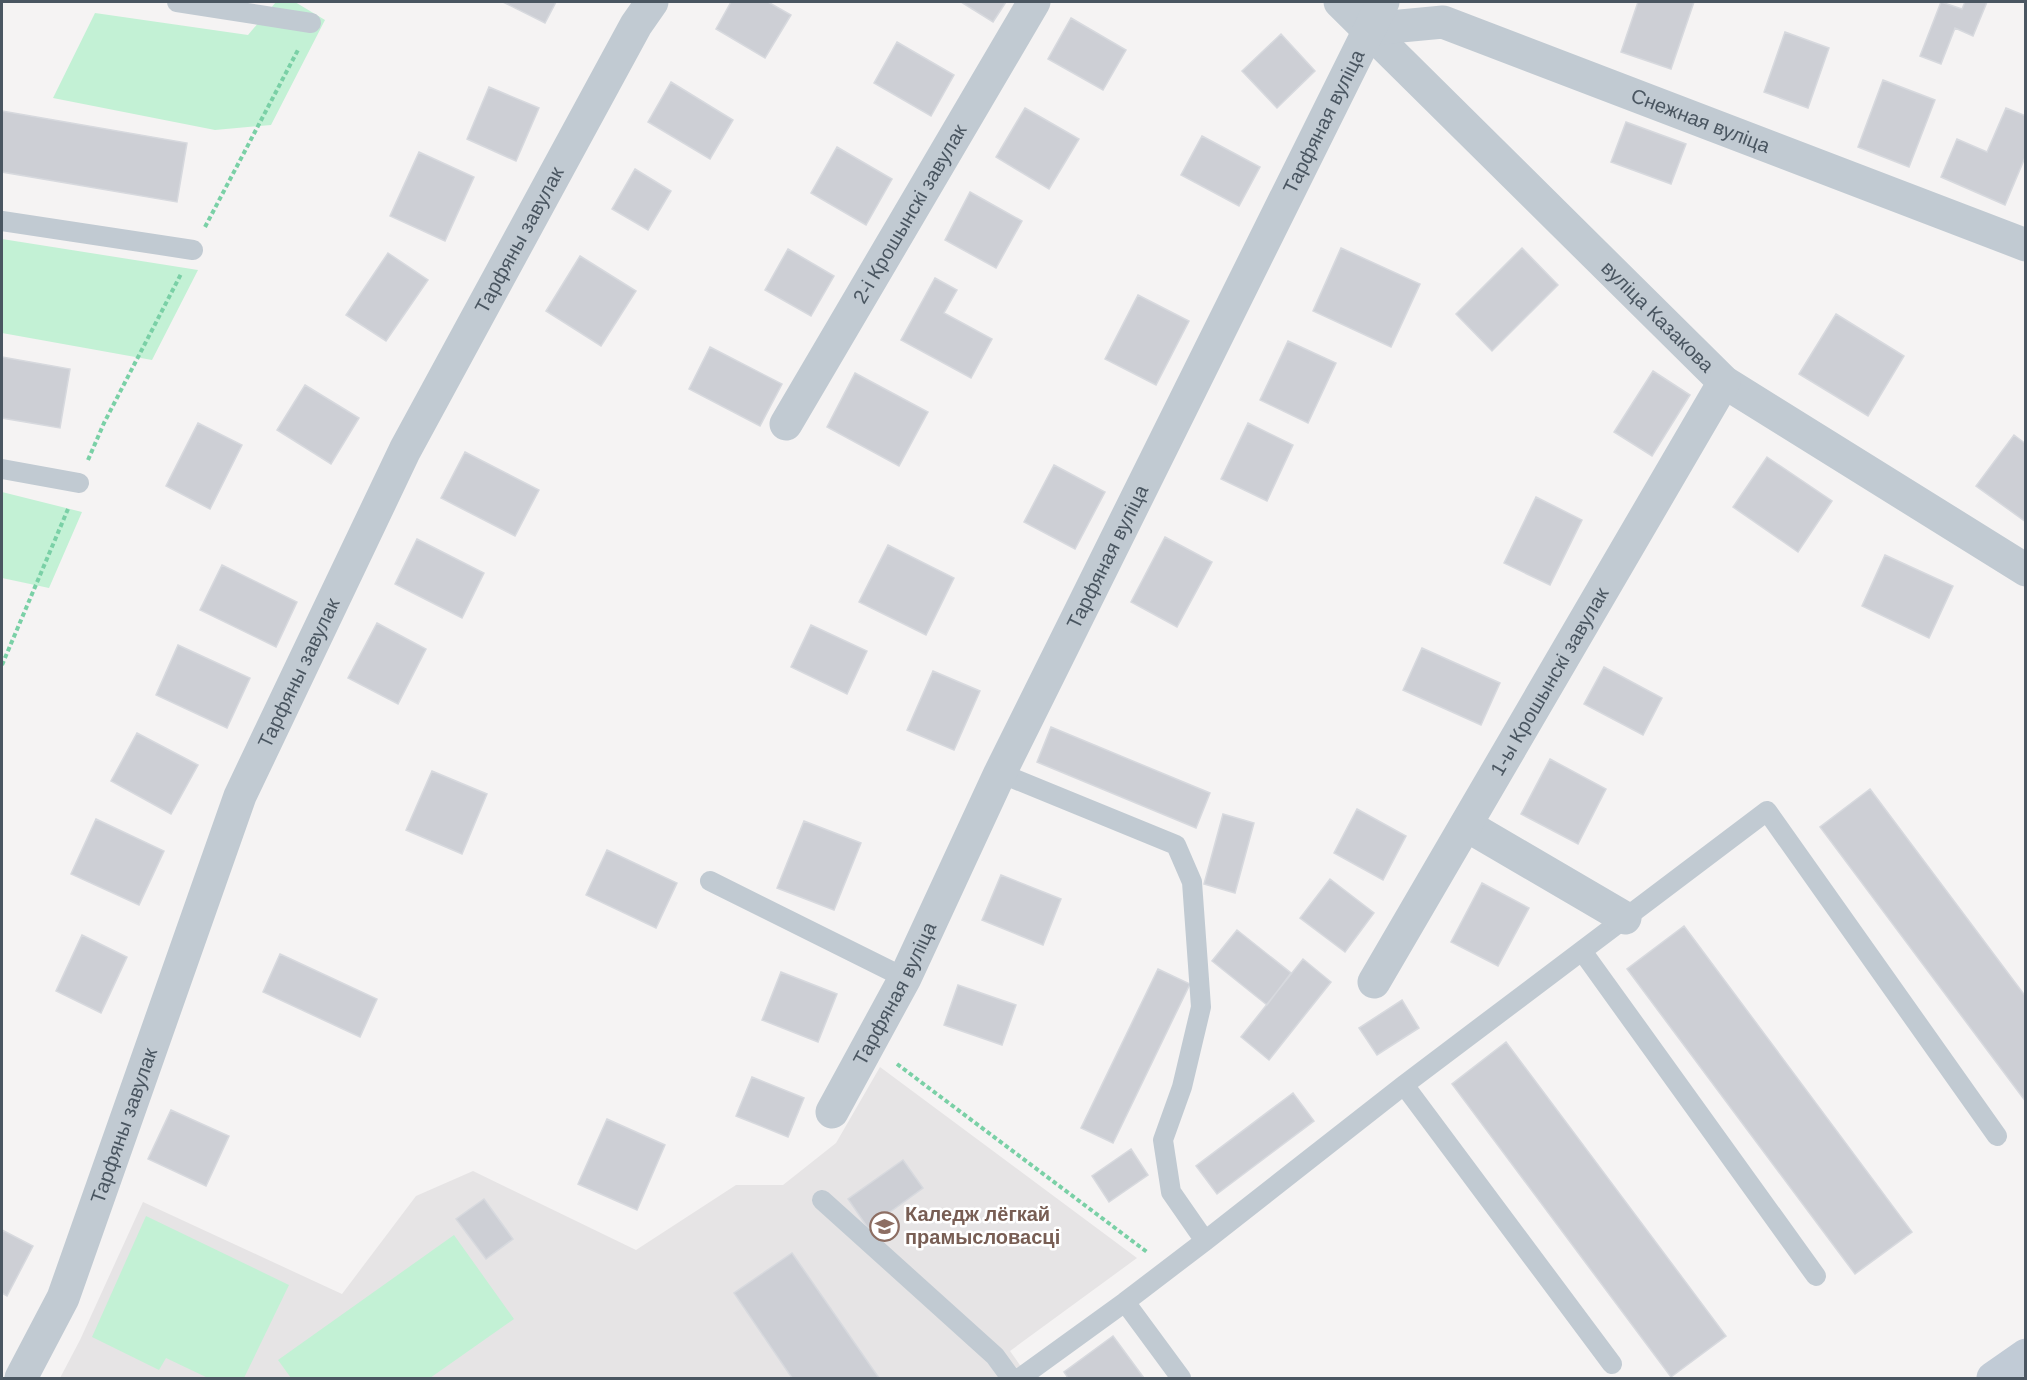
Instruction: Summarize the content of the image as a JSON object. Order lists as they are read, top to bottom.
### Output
{
  "streets": {
    "street": [
      "Снежная вуліца",
      "Тарфяная вуліца",
      "2-і Крошынскі завулак",
      "Тарфяны завулак",
      "вуліца Казакова",
      "1-ы Крошынскі завулак"
    ]
  },
  "crossings": [
    ["Снежная вуліца", "Тарфяная вуліца"],
    ["Снежная вуліца", "вуліца Казакова"],
    ["Тарфяная вуліца", "вуліца Казакова"],
    ["вуліца Казакова", "1-ы Крошынскі завулак"]
  ],
  "places": {
    "school or university": ["Каледж лёгкай прамысловасці"]
  }
}
